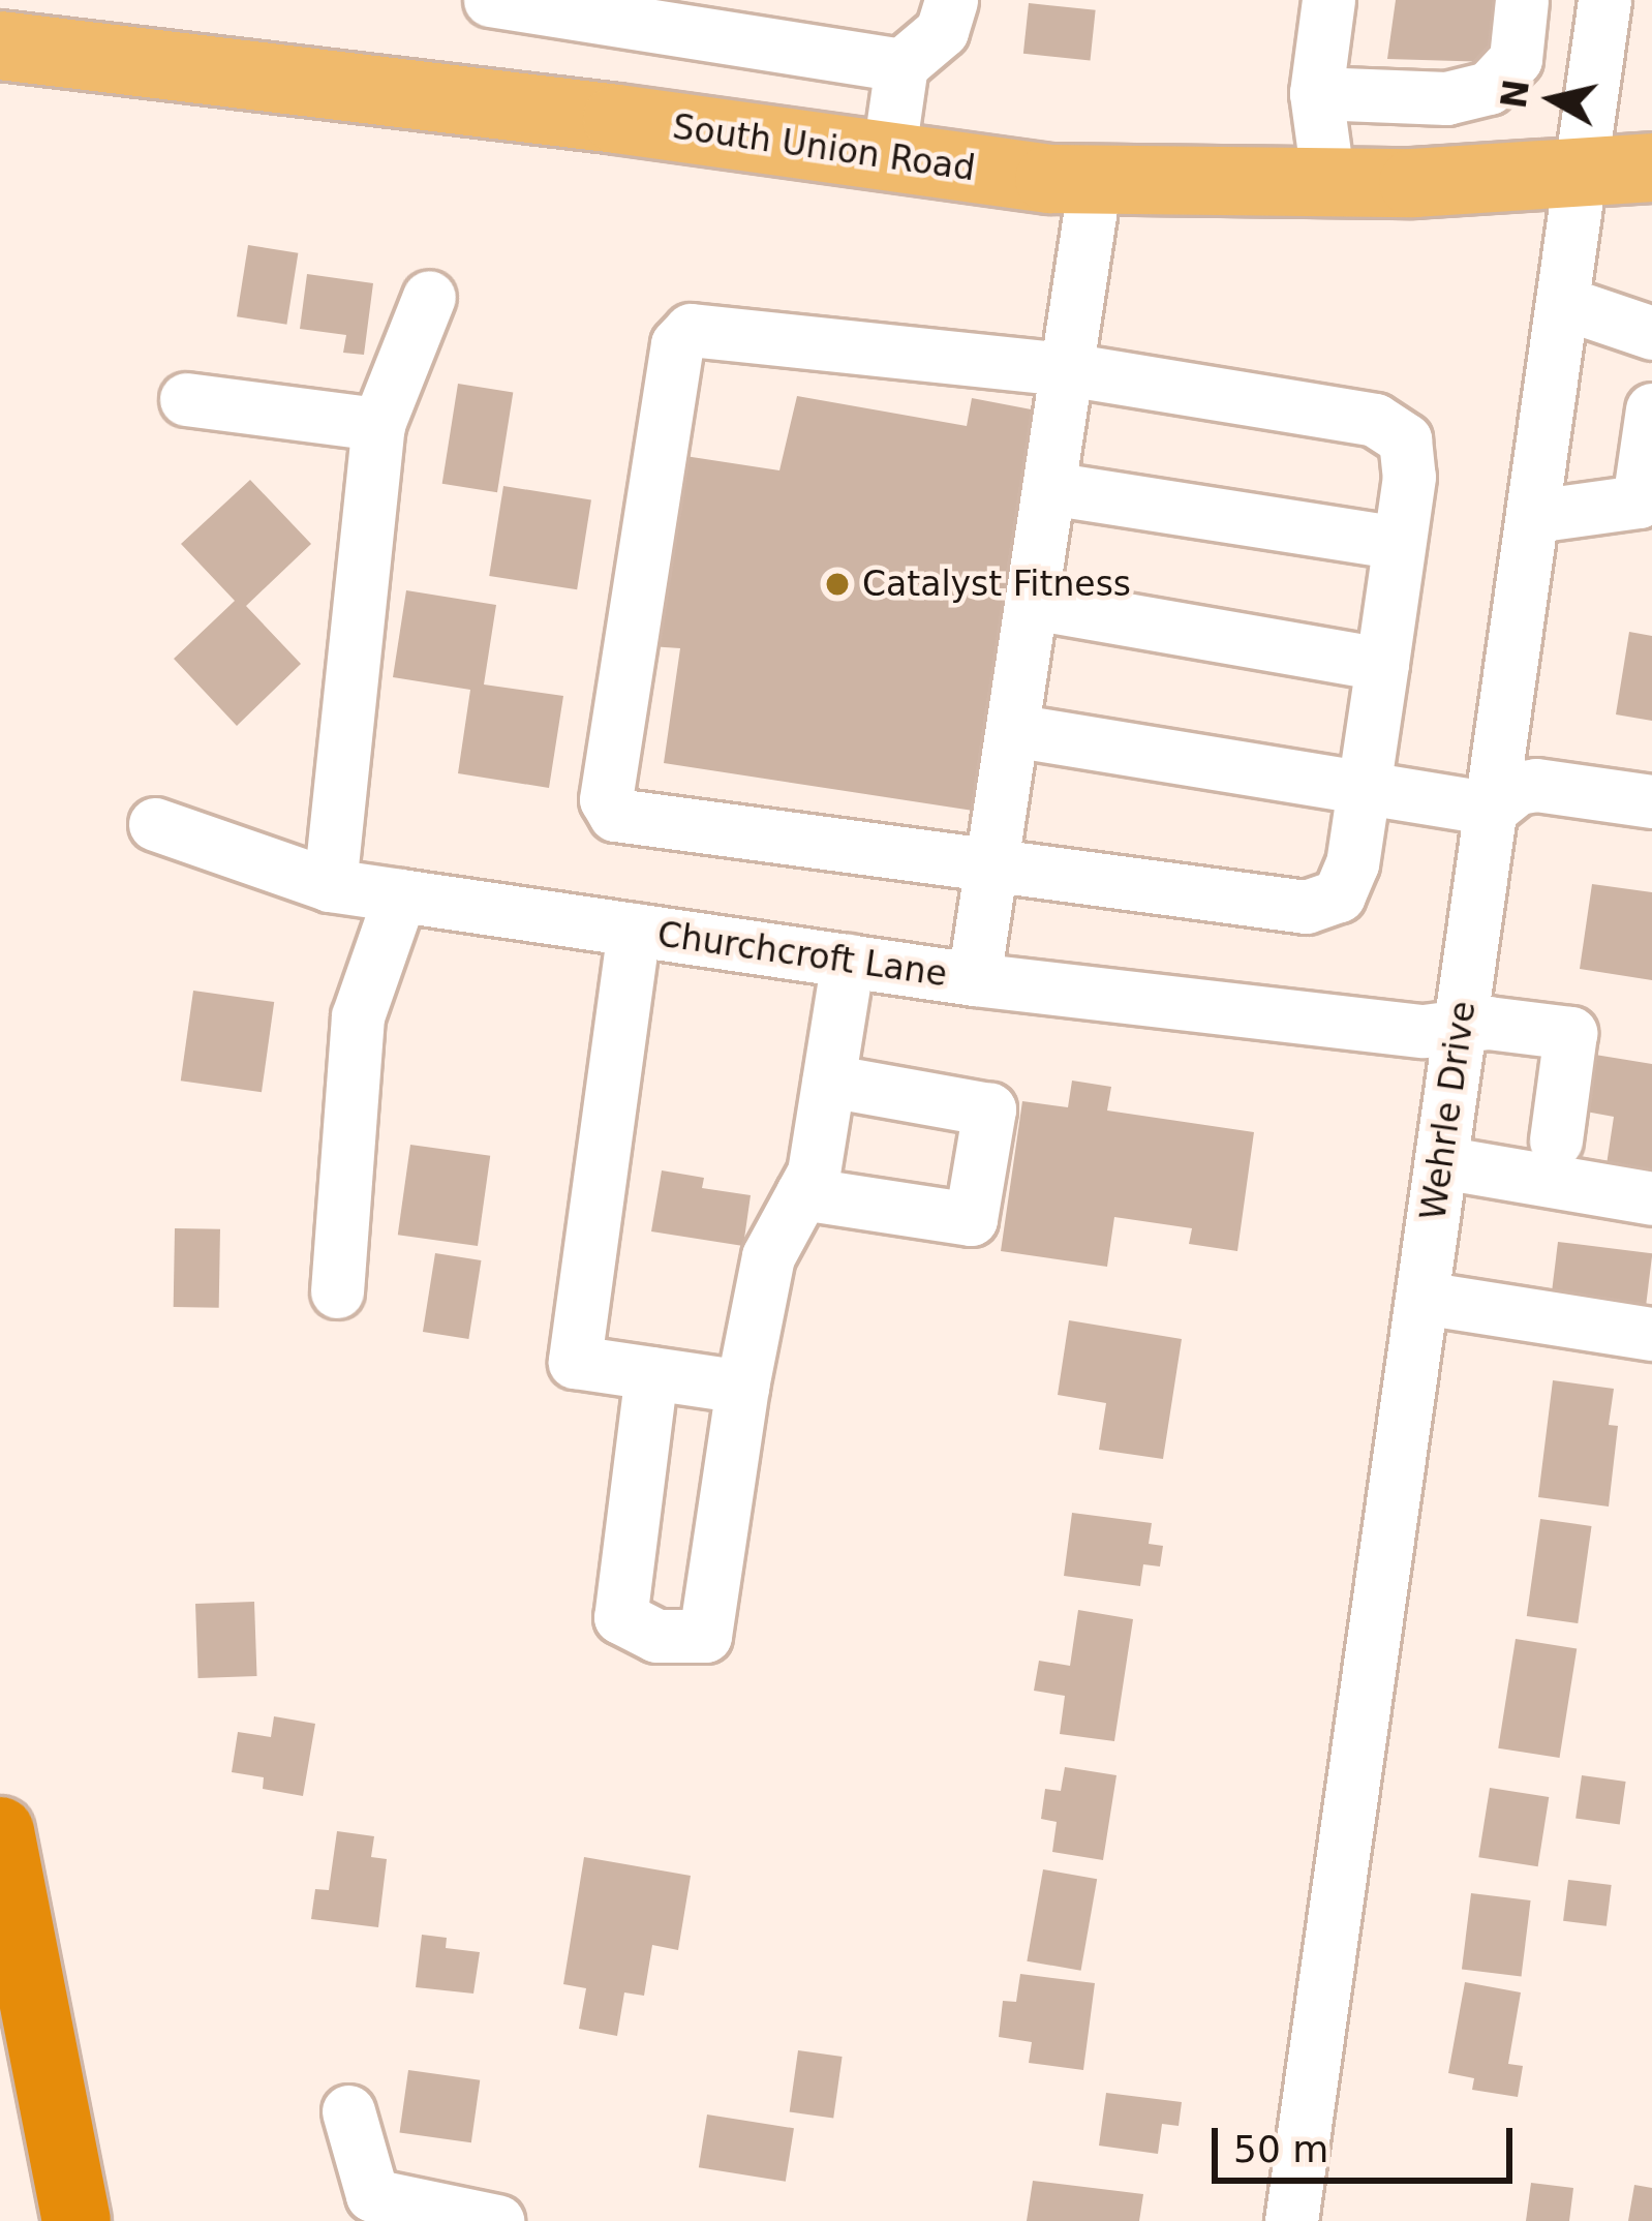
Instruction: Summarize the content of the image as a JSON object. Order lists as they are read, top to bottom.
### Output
{
  "streets": {
    "main road": ["South Union Road"],
    "street": ["Churchcroft Lane", "Wehrle Drive"]
  },
  "crossings": [
    ["South Union Road", "Wehrle Drive"],
    ["Churchcroft Lane", "Wehrle Drive"]
  ],
  "places": ["Catalyst Fitness"],
  "scale_bar": "50 m",
  "north": "left"
}
